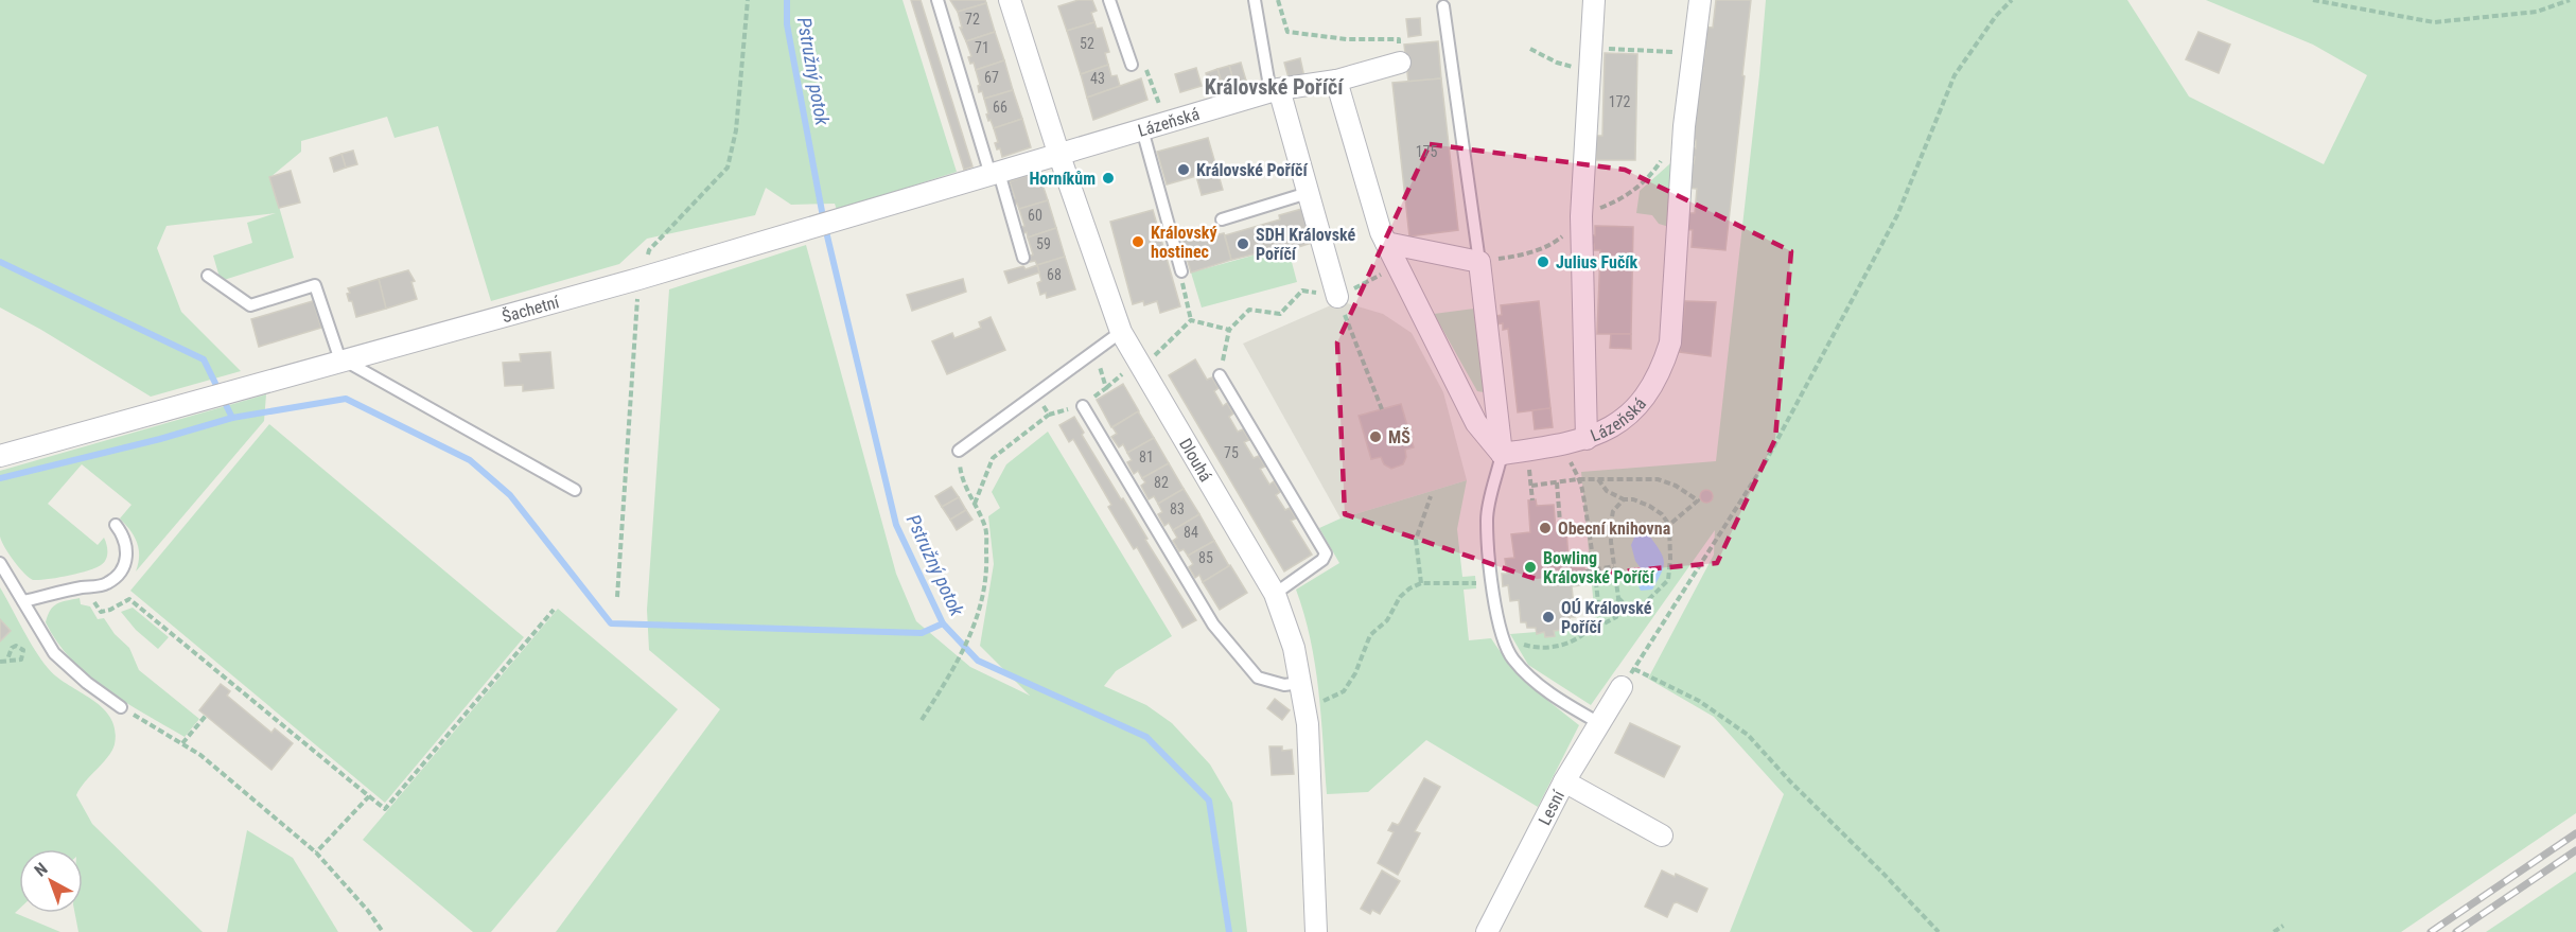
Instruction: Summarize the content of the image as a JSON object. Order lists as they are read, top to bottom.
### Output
{
  "streets": {
    "street": [
      "Lázeňská",
      "Šachetní",
      "Dlouhá",
      "Lesní"
    ]
  },
  "crossings": [
    ["Lázeňská", "Šachetní"],
    ["Lázeňská", "Dlouhá"],
    ["Šachetní", "Dlouhá"]
  ],
  "districts": ["Královské Poříčí"],
  "water": ["Pstružný potok"],
  "places": [
    "Královské Poříčí",
    "Horníkům",
    "Královský hostinec",
    "SDH Královské Poříčí",
    "Julius Fučík",
    "MŠ",
    "Obecní knihovna",
    "Bowling Královské Poříčí",
    "OÚ Královské Poříčí"
  ],
  "house_numbers": [
    "72",
    "52",
    "71",
    "67",
    "43",
    "172",
    "66",
    "175",
    "60",
    "59",
    "68",
    "75",
    "81",
    "82",
    "83",
    "84",
    "85"
  ],
  "north": "top left"
}
